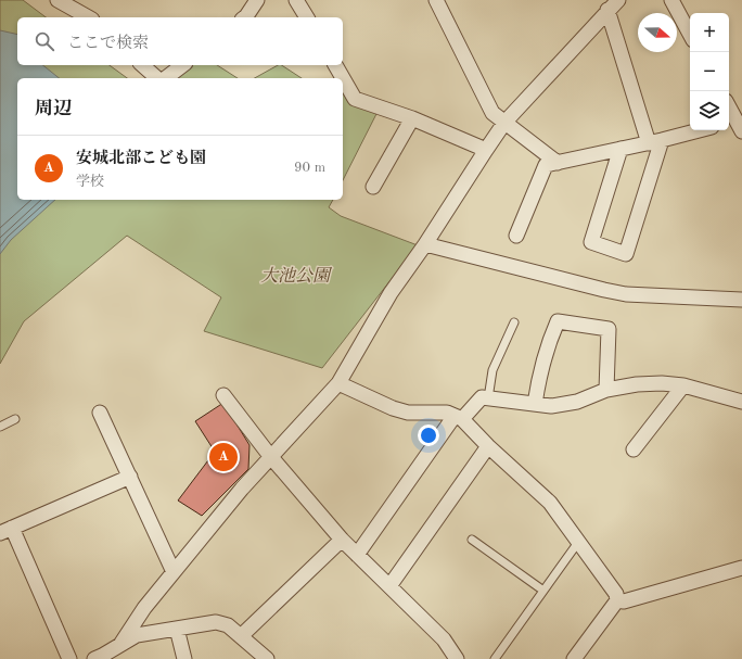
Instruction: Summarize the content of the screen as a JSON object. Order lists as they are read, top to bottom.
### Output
{
  "parks": ["大池公園"],
  "north": "right",
  "page": {
    "map_buttons": ["+", "−"],
    "search": "ここで検索",
    "heading": "周辺",
    "list": [
      {
        "mark": "A",
        "name": "安城北部こども園",
        "note": "学校",
        "value": "90 m"
      }
    ],
    "pins": "A"
  }
}
